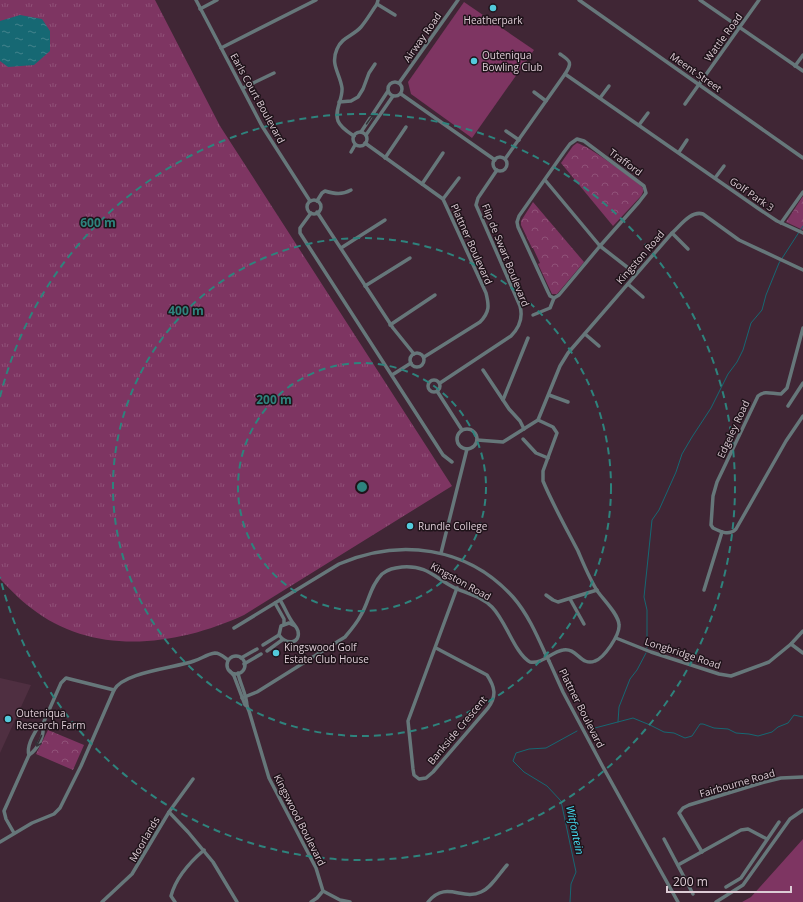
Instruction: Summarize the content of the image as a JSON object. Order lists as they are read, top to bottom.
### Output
{
  "streets": {
    "street": [
      "Airway Road",
      "Wattle Road",
      "Meent Street",
      "Earls Court Boulevard",
      "Trafford",
      "Golf Park 3",
      "Plattner Boulevard",
      "Flip de Swart Boulevard",
      "Kingston Road",
      "Edgeley Road",
      "Longbridge Road",
      "Bankside Crescent",
      "Fairbourne Road",
      "Kingswood Boulevard",
      "Moorlands"
    ]
  },
  "crossings": [
    ["Wattle Road", "Meent Street"],
    ["Kingston Road", "Longbridge Road"],
    ["Kingston Road", "Bankside Crescent"],
    ["Kingston Road", "Kingswood Boulevard"]
  ],
  "water": ["Witfontein"],
  "places": [
    "Heatherpark",
    "Outeniqua Bowling Club",
    "Rundle College",
    "Kingswood Golf Estate Club House",
    "Outeniqua Research Farm"
  ],
  "scale_bar": "200 m",
  "rings": ["600 m", "400 m", "200 m"]
}
